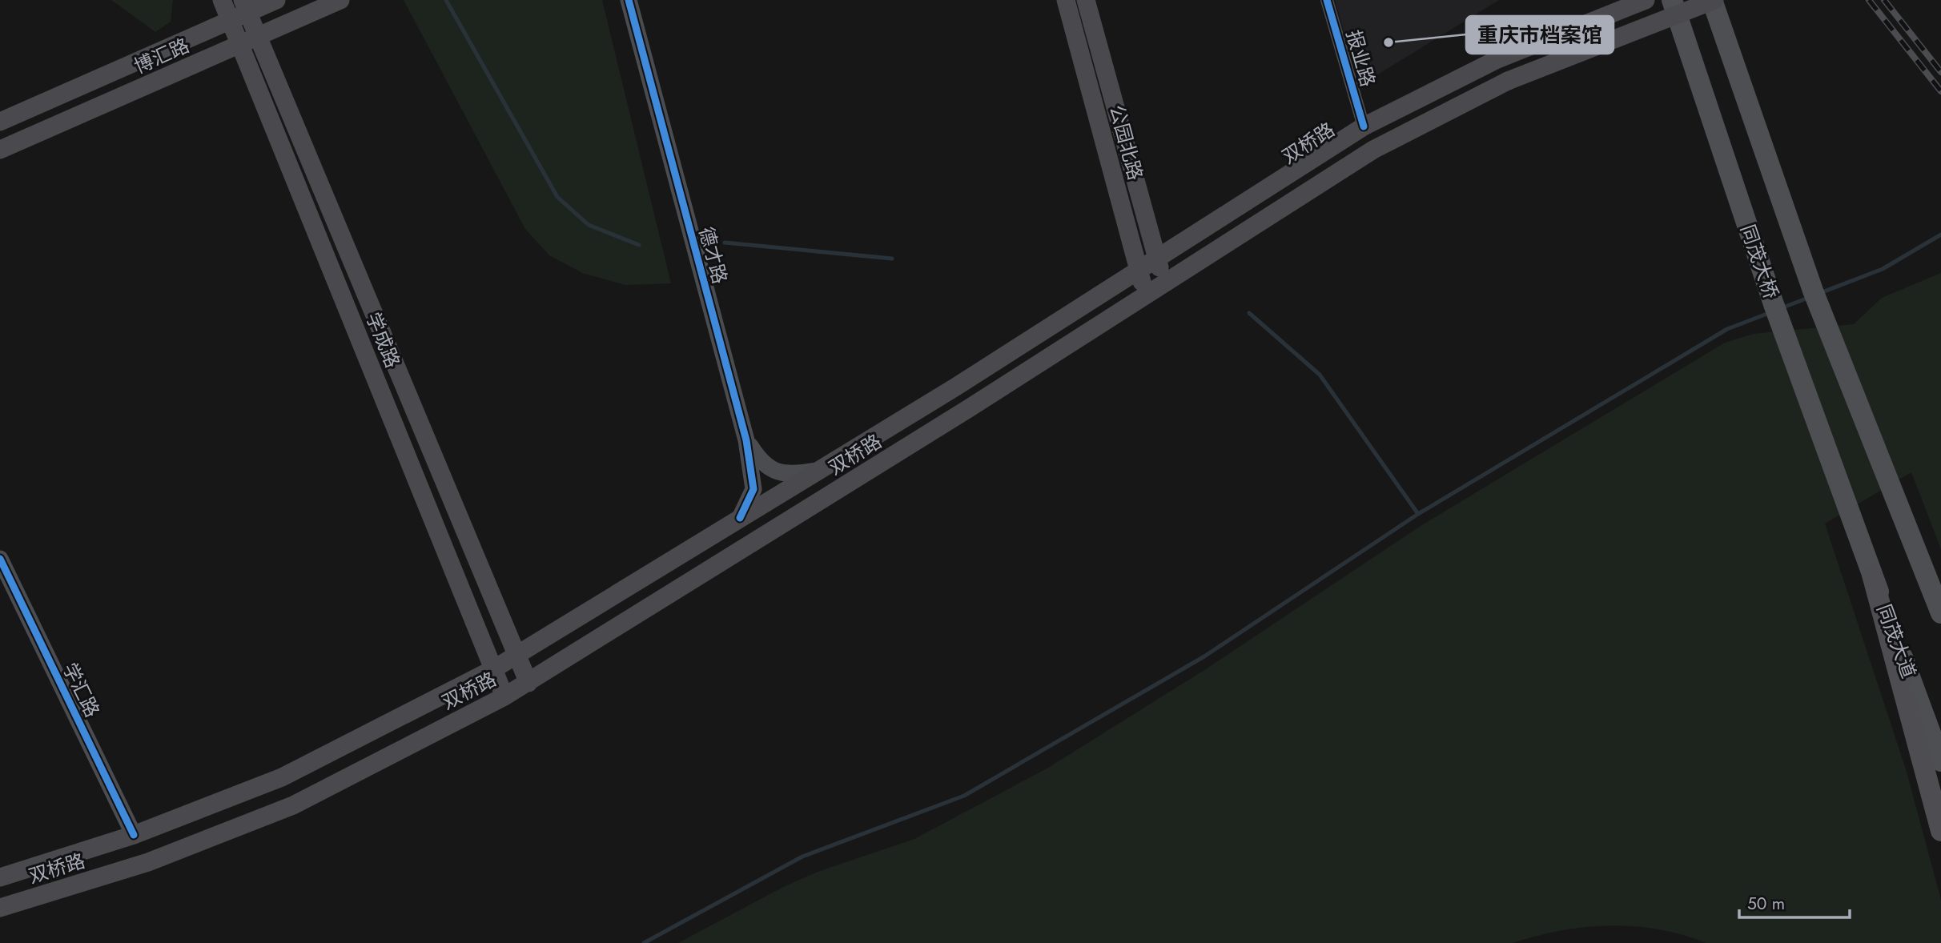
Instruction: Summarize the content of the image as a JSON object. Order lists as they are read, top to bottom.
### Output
{
  "streets": {
    "main road": [
      "博汇路",
      "公园北路",
      "双桥路",
      "同茂大桥",
      "学成路",
      "同茂大道"
    ],
    "street": ["报业路", "德才路", "学汇路"]
  },
  "crossings": [
    ["博汇路", "学成路"],
    ["报业路", "双桥路"],
    ["公园北路", "双桥路"],
    ["双桥路", "德才路"],
    ["双桥路", "学成路"],
    ["双桥路", "学汇路"],
    ["同茂大桥", "同茂大道"]
  ],
  "places": ["重庆市档案馆"],
  "scale_bar": "50 m"
}
